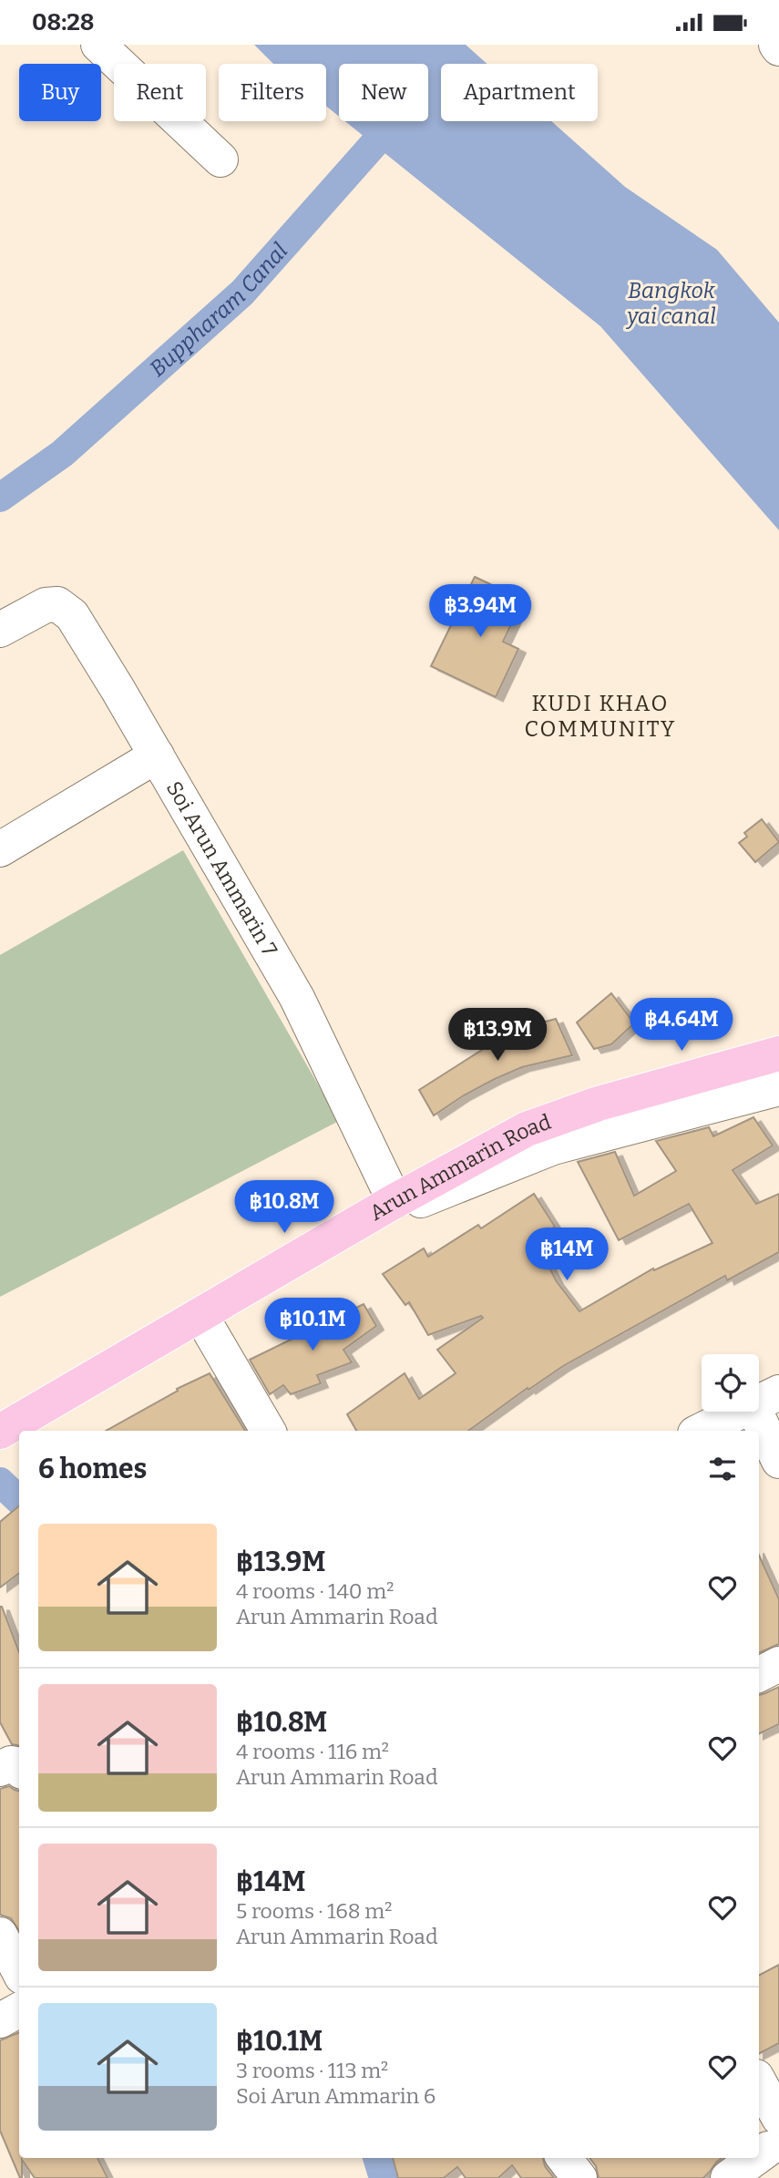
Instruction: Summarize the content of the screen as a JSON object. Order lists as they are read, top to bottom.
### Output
{
  "streets": {
    "main road": ["Arun Ammarin Road"],
    "street": ["Soi Arun Ammarin 7"]
  },
  "crossings": [
    ["Soi Arun Ammarin 7", "Arun Ammarin Road"]
  ],
  "districts": ["KUDI KHAO COMMUNITY"],
  "water": ["Bangkok yai canal", "Buppharam Canal"],
  "page": {
    "status": "08:28",
    "chip": [
      "Buy",
      "Rent",
      "Filters",
      "New",
      "Apartment"
    ],
    "price": [
      "฿3.94M",
      "฿4.64M",
      "฿13.9M",
      "฿10.8M",
      "฿14M",
      "฿10.1M"
    ],
    "heading": "6 homes",
    "list": [
      {
        "name": "฿13.9M",
        "note": "4 rooms · 140 m² · Arun Ammarin Road"
      },
      {
        "name": "฿10.8M",
        "note": "4 rooms · 116 m² · Arun Ammarin Road"
      },
      {
        "name": "฿14M",
        "note": "5 rooms · 168 m² · Arun Ammarin Road"
      },
      {
        "name": "฿10.1M",
        "note": "3 rooms · 113 m² · Soi Arun Ammarin 6"
      }
    ]
  }
}
